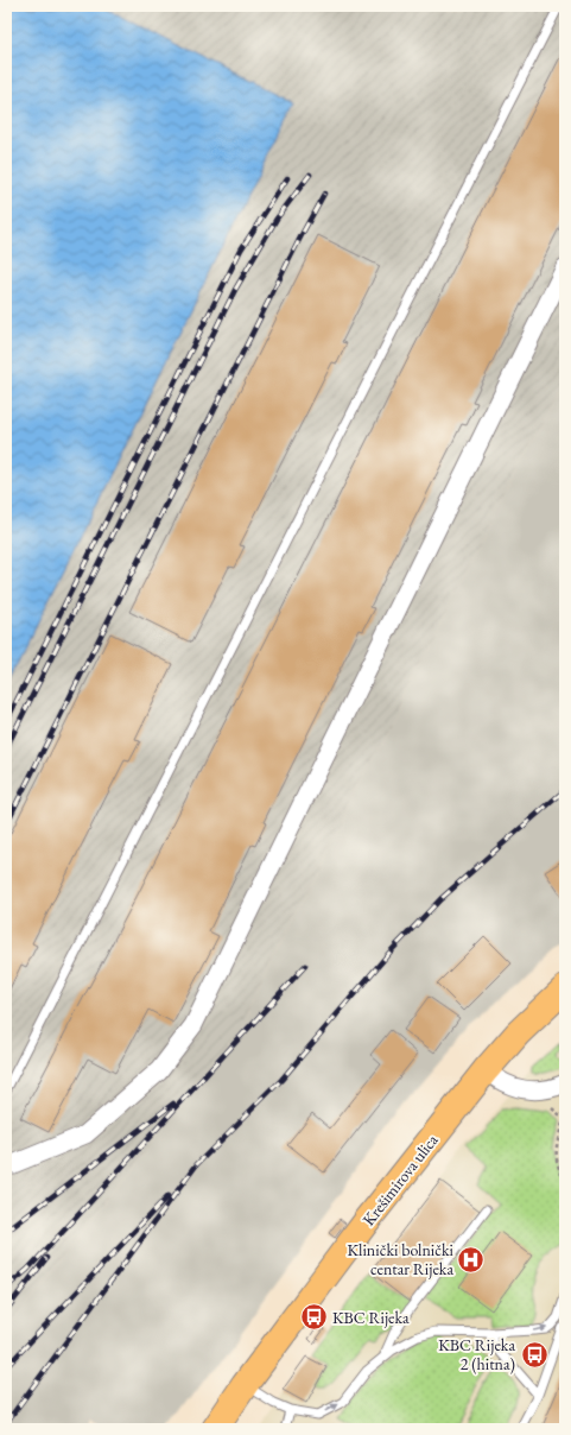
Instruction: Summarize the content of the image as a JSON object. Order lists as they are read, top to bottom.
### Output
{
  "streets": {
    "main road": ["Krešimirova ulica"]
  },
  "places": {
    "hospital": ["Klinički bolnički centar Rijeka"],
    "bus stop": ["KBC Rijeka", "KBC Rijeka 2 (hitna)"]
  }
}
